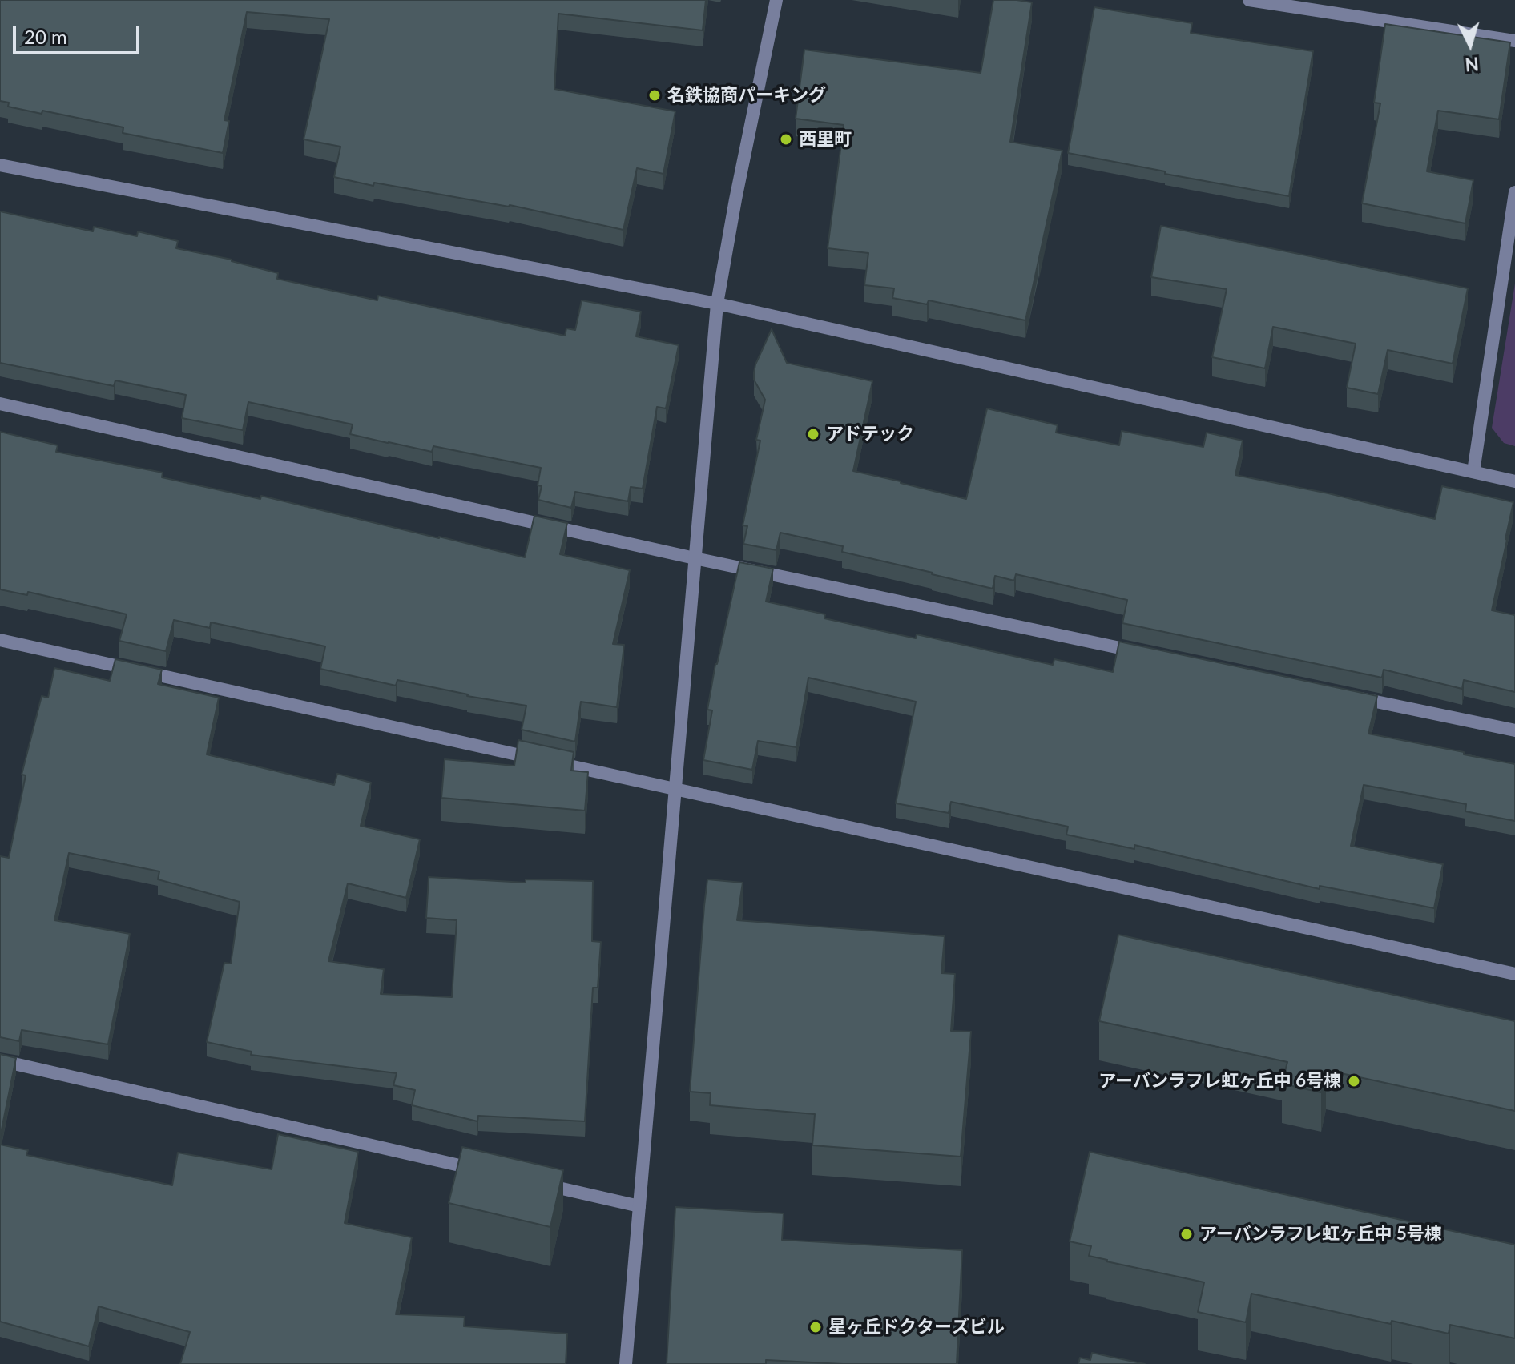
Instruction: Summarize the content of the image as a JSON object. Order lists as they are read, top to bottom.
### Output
{
  "places": [
    "名鉄協商パーキング",
    "西里町",
    "アドテック",
    "アーバンラフレ虹ヶ丘中 6号棟",
    "アーバンラフレ虹ヶ丘中 5号棟",
    "星ヶ丘ドクターズビル"
  ],
  "scale_bar": "20 m",
  "north": "bottom"
}
